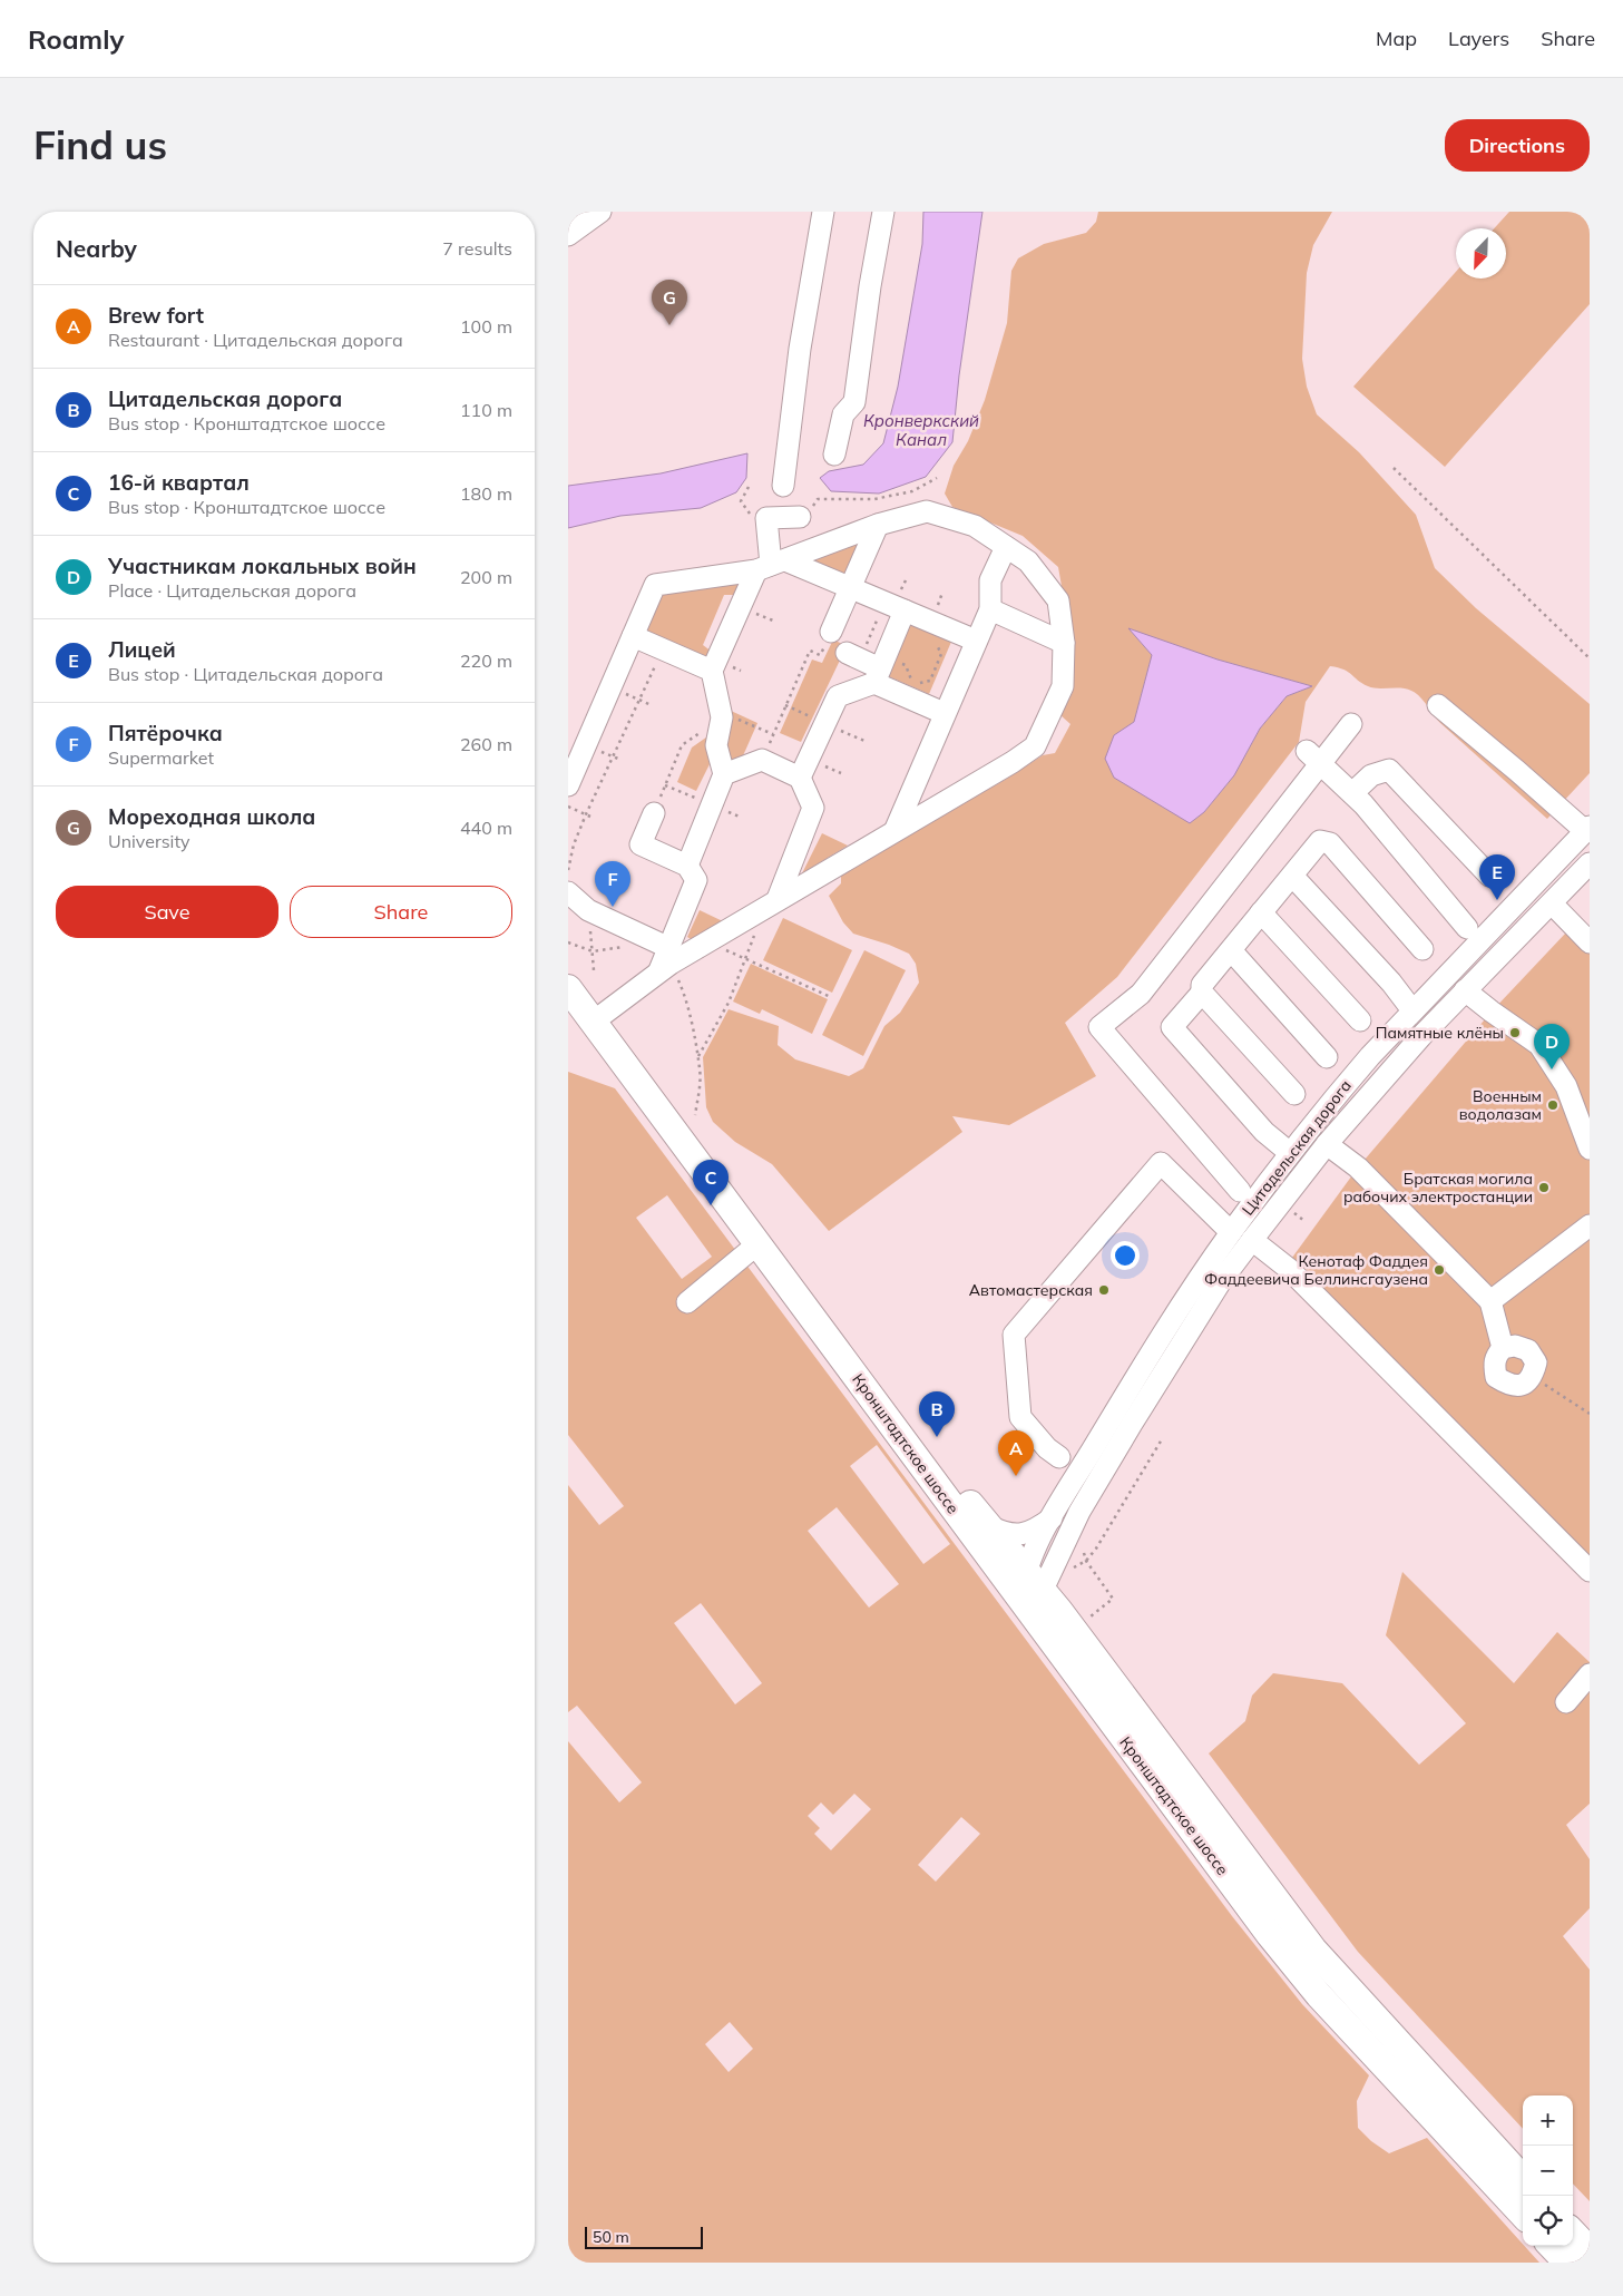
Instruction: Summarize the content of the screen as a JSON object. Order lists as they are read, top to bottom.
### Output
{
  "streets": {
    "main road": ["Кронштадтское шоссе"],
    "street": ["Цитадельская дорога"]
  },
  "crossings": [
    ["Цитадельская дорога", "Кронштадтское шоссе"]
  ],
  "water": ["Кронверкский Канал"],
  "places": [
    "Памятные клёны",
    "Военным водолазам",
    "Братская могила рабочих электростанции",
    "Кенотаф Фаддея Фаддеевича Беллинсгаузена",
    "Автомастерская"
  ],
  "scale_bar": "50 m",
  "north": "bottom left",
  "page": {
    "header": "Roamly",
    "nav": ["Map", "Layers", "Share"],
    "buttons": [
      "Directions",
      ["Save", "Share"]
    ],
    "title": "Find us",
    "heading": ["Nearby", "7 results"],
    "pins": [
      "G",
      "E",
      "F",
      "D",
      "C",
      "B",
      "A"
    ],
    "list": [
      {
        "mark": "A",
        "name": "Brew fort",
        "note": "Restaurant · Цитадельская дорога",
        "value": "100 m"
      },
      {
        "mark": "B",
        "name": "Цитадельская дорога",
        "note": "Bus stop · Кронштадтское шоссе",
        "value": "110 m"
      },
      {
        "mark": "C",
        "name": "16-й квартал",
        "note": "Bus stop · Кронштадтское шоссе",
        "value": "180 m"
      },
      {
        "mark": "D",
        "name": "Участникам локальных войн",
        "note": "Place · Цитадельская дорога",
        "value": "200 m"
      },
      {
        "mark": "E",
        "name": "Лицей",
        "note": "Bus stop · Цитадельская дорога",
        "value": "220 m"
      },
      {
        "mark": "F",
        "name": "Пятёрочка",
        "note": "Supermarket",
        "value": "260 m"
      },
      {
        "mark": "G",
        "name": "Мореходная школа",
        "note": "University",
        "value": "440 m"
      }
    ],
    "map_buttons": ["+", "−"],
    "scale": "50 m"
  }
}
